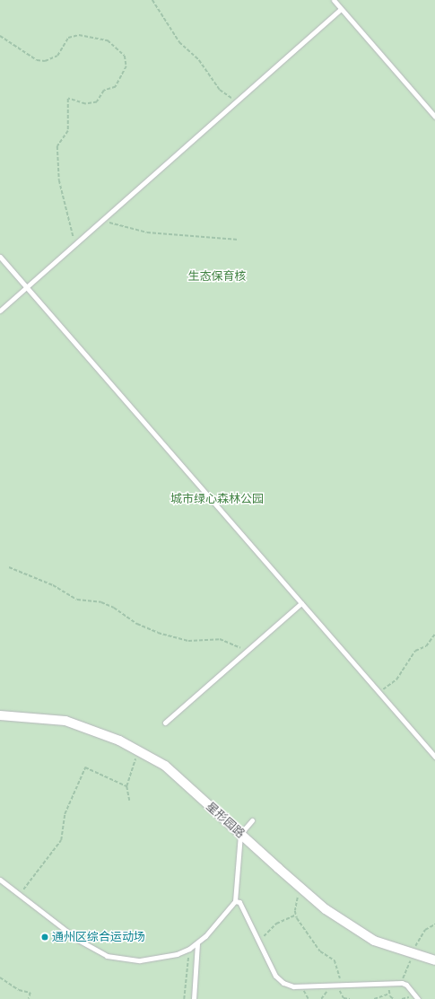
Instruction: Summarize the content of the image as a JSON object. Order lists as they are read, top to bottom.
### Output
{
  "streets": {
    "street": ["星形园路"]
  },
  "parks": ["生态保育核", "城市绿心森林公园"],
  "places": ["通州区综合运动场"]
}
